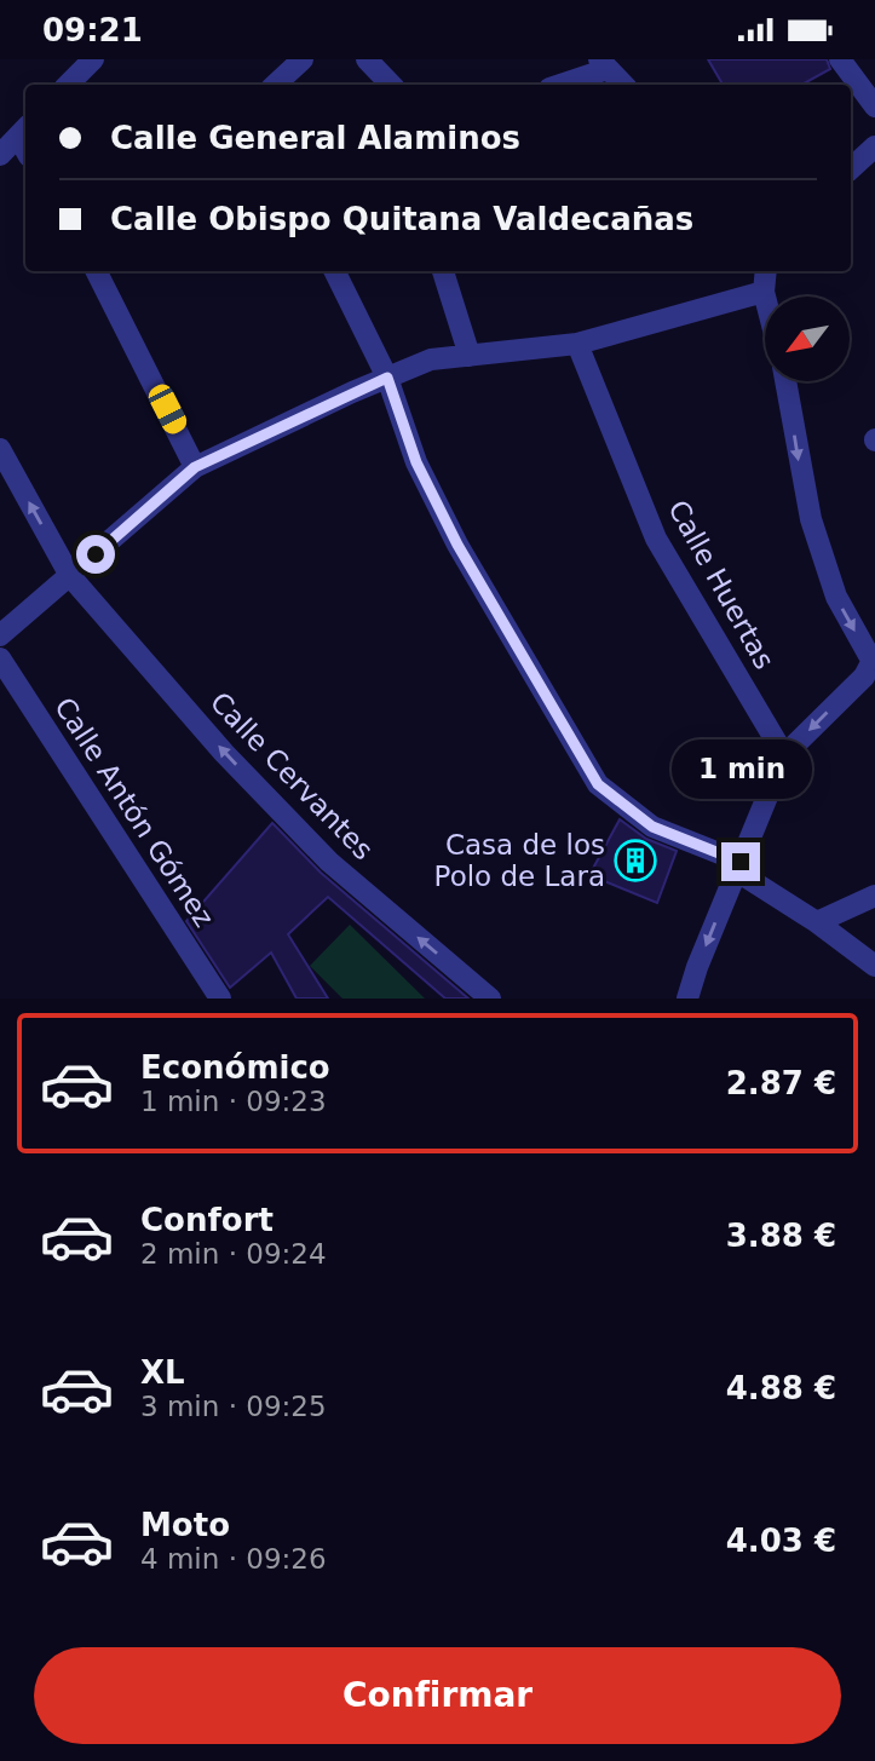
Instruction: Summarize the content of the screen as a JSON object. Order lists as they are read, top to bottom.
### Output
{
  "streets": {
    "street": ["Calle Huertas", "Calle Cervantes", "Calle Antón Gómez"]
  },
  "one_way": ["Calle Cervantes"],
  "places": {
    "building": ["Casa de los Polo de Lara"]
  },
  "north": "bottom left",
  "page": {
    "status": "09:21",
    "banner": ["Calle General Alaminos", "Calle Obispo Quitana Valdecañas"],
    "bubble": "1 min",
    "list": [
      {
        "name": "Económico",
        "note": "1 min · 09:23",
        "value": "2.87 €"
      },
      {
        "name": "Confort",
        "note": "2 min · 09:24",
        "value": "3.88 €"
      },
      {
        "name": "XL",
        "note": "3 min · 09:25",
        "value": "4.88 €"
      },
      {
        "name": "Moto",
        "note": "4 min · 09:26",
        "value": "4.03 €"
      }
    ],
    "buttons": "Confirmar"
  }
}
